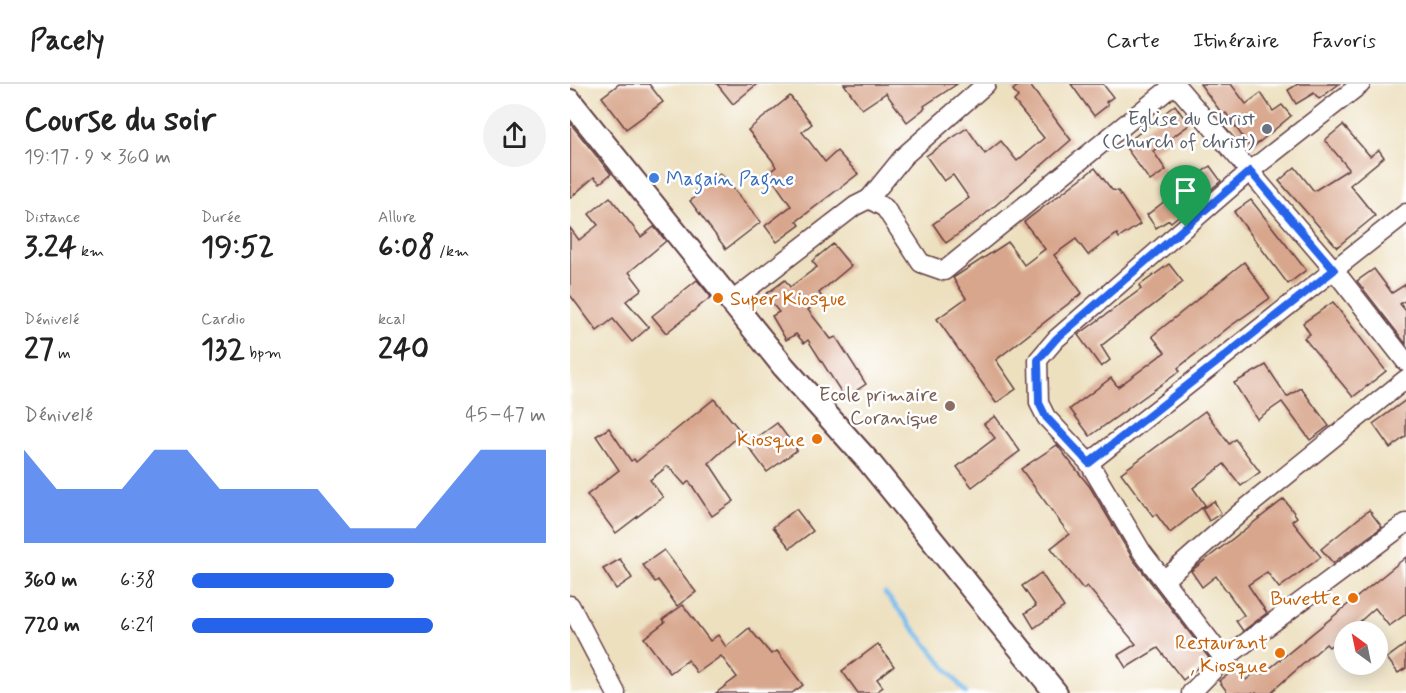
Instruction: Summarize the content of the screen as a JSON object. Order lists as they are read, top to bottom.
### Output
{
  "places": [
    "Eglise du Christ (Church of christ)",
    "Magain Pagne",
    "Super Kiosque",
    "Ecole primaire Coranique",
    "Kiosque",
    "Buvette",
    "Restaurant , Kiosque"
  ],
  "north": "top left",
  "page": {
    "header": "Pacely",
    "nav": ["Carte", "Itinéraire", "Favoris"],
    "heading": ["Course du soir", "19:17 · 9 × 360 m"],
    "stats": [
      ["Distance", "3.24 km"],
      ["Durée", "19:52"],
      ["Allure", "6:08 /km"],
      ["Dénivelé", "27 m"],
      ["Cardio", "132 bpm"],
      ["kcal", "240"]
    ],
    "chart": ["Dénivelé", "45–47 m"],
    "list": [
      {
        "name": "360 m",
        "note": "6:38"
      },
      {
        "name": "720 m",
        "note": "6:21"
      }
    ]
  }
}
